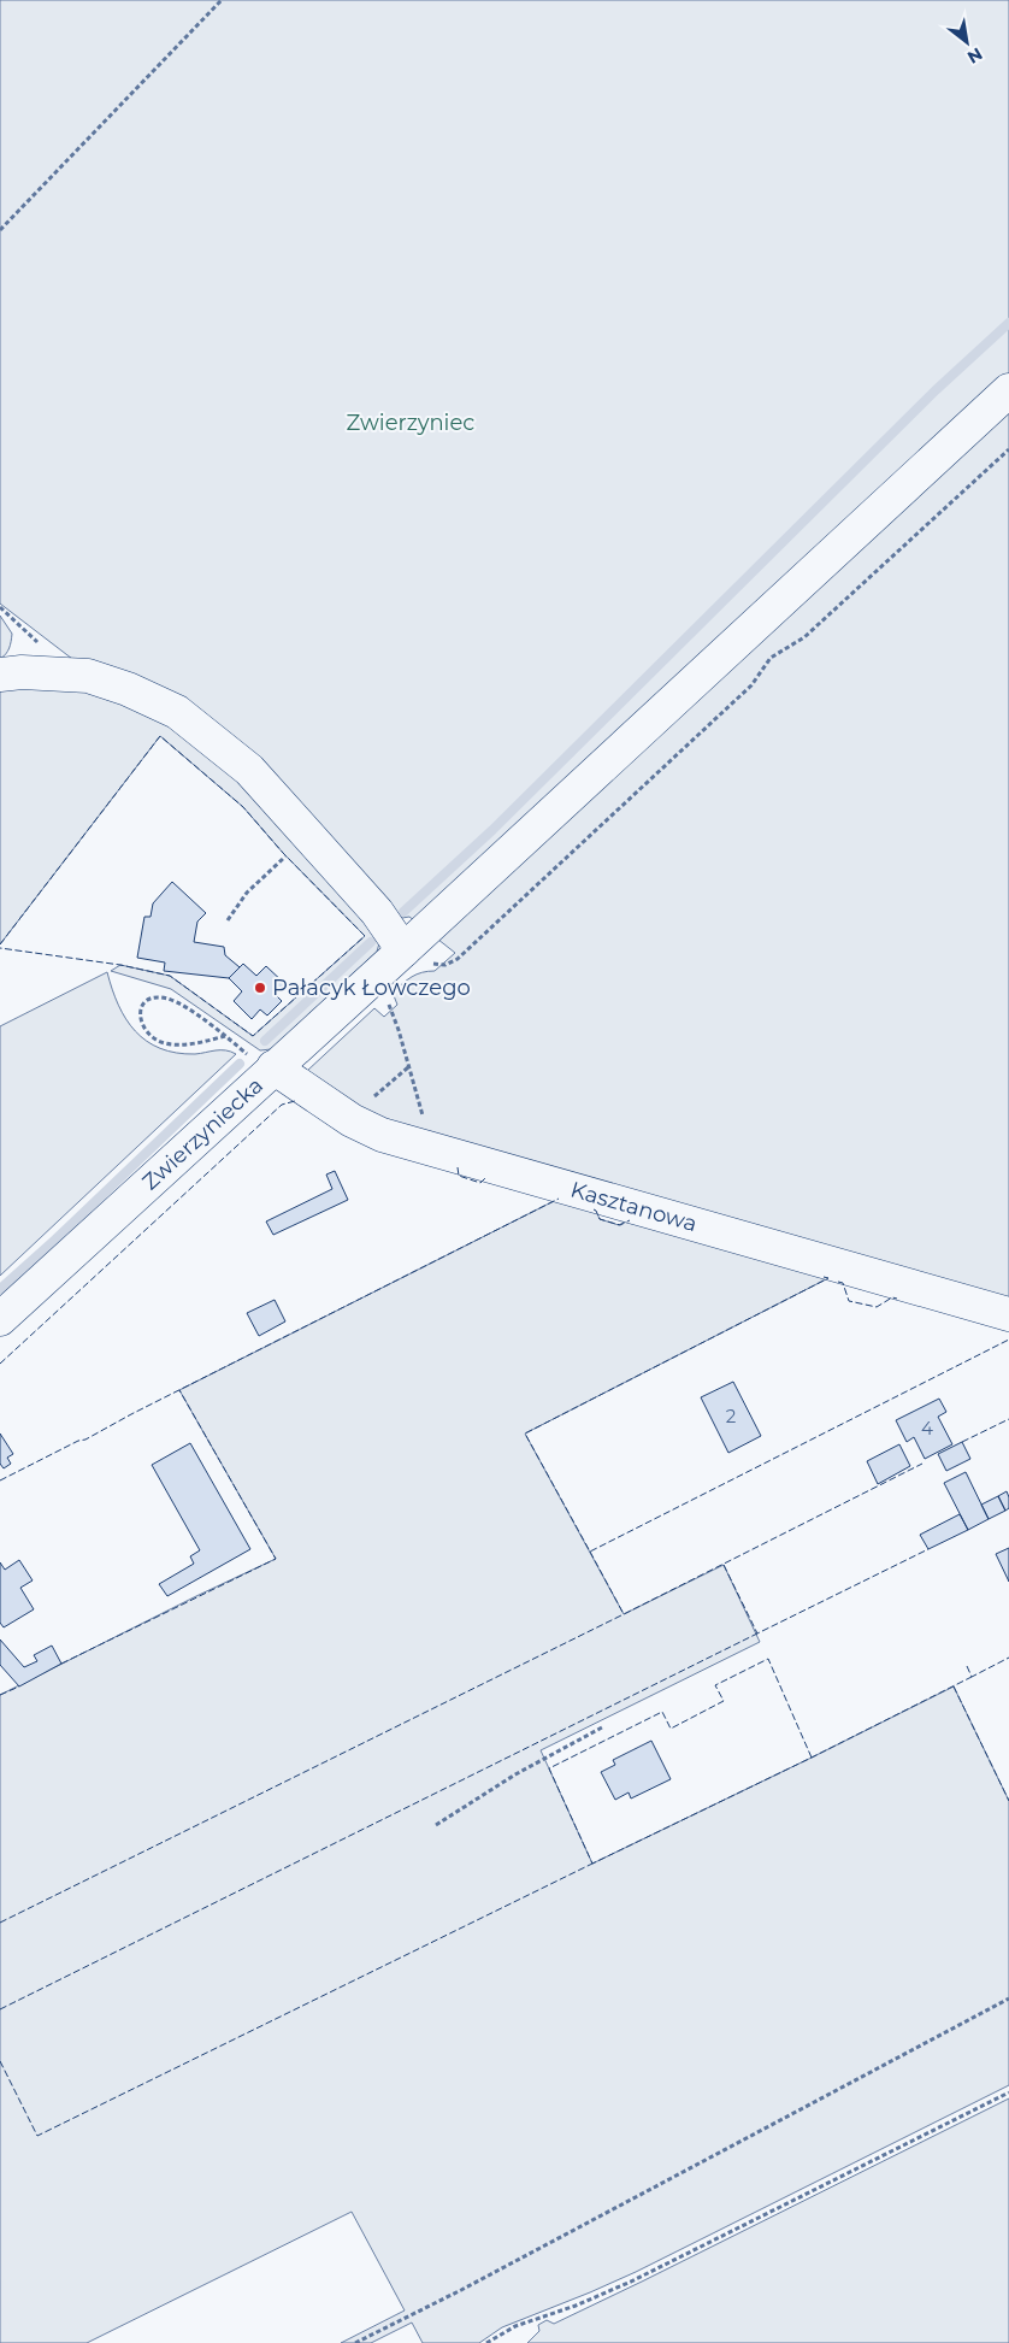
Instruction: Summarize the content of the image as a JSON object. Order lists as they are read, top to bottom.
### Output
{
  "streets": {
    "street": ["Zwierzyniecka", "Kasztanowa"]
  },
  "crossings": [
    ["Zwierzyniecka", "Kasztanowa"]
  ],
  "parks": ["Zwierzyniec"],
  "places": ["Pałacyk Łowczego"],
  "house_numbers": ["2", "4"],
  "north": "bottom right"
}
